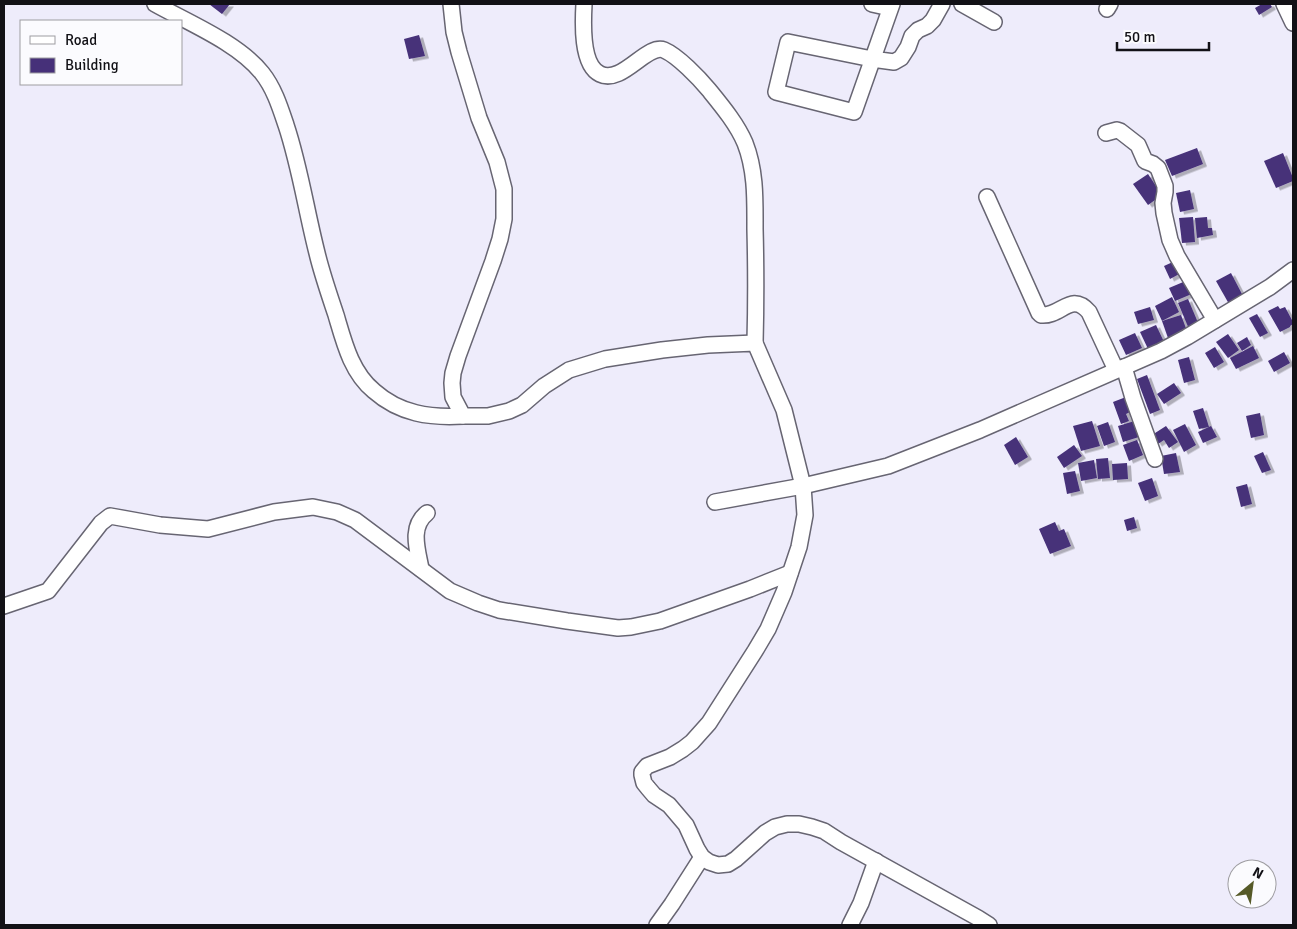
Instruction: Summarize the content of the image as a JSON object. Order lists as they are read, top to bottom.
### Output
{
  "legend": ["Road", "Building"],
  "scale_bar": "50 m",
  "north": "top right"
}
